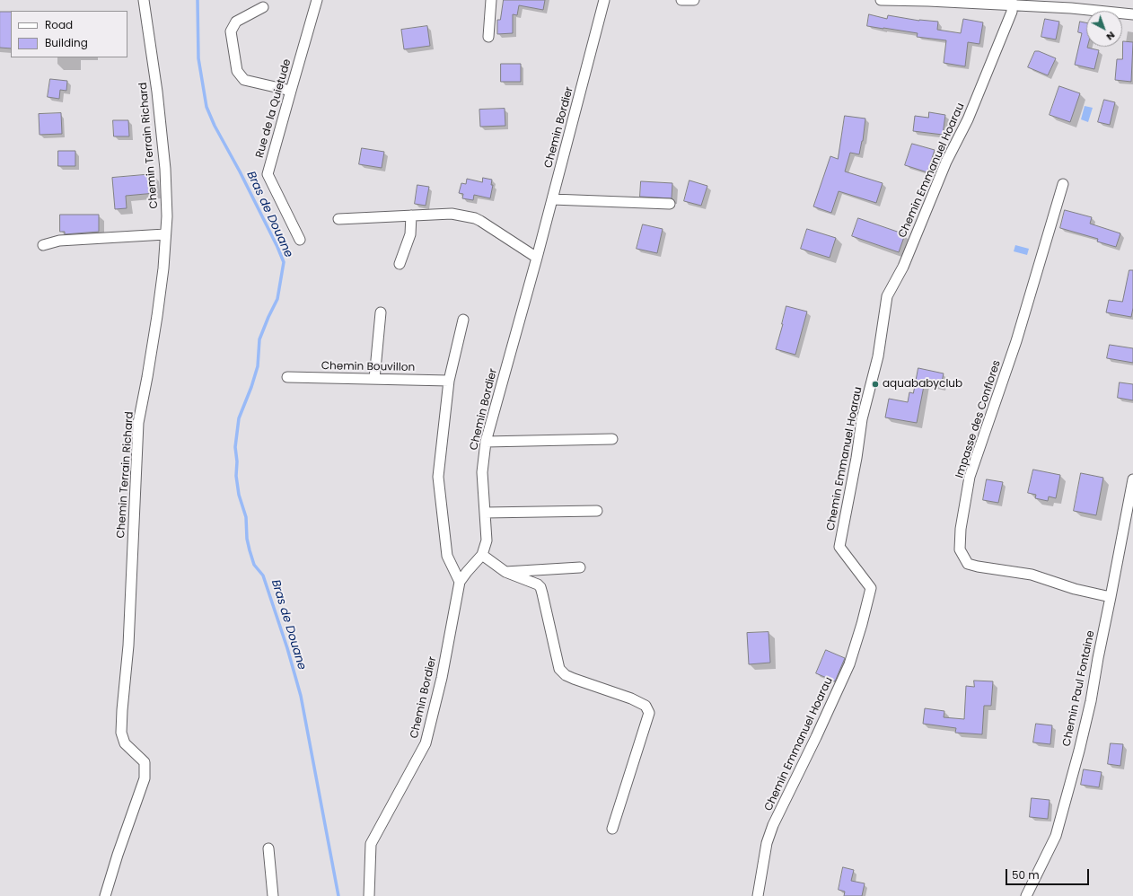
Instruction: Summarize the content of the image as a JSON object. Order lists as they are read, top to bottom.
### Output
{
  "streets": {
    "street": [
      "Rue de la Quietude",
      "Chemin Bordier",
      "Chemin Terrain Richard",
      "Chemin Emmanuel Hoarau",
      "Chemin Bouvillon",
      "Impasse des Conflores",
      "Chemin Paul Fontaine"
    ]
  },
  "crossings": [
    ["Impasse des Conflores", "Chemin Paul Fontaine"]
  ],
  "water": ["Bras de Douane"],
  "places": ["aquababyclub"],
  "legend": ["Road", "Building"],
  "scale_bar": "50 m",
  "north": "bottom right"
}
